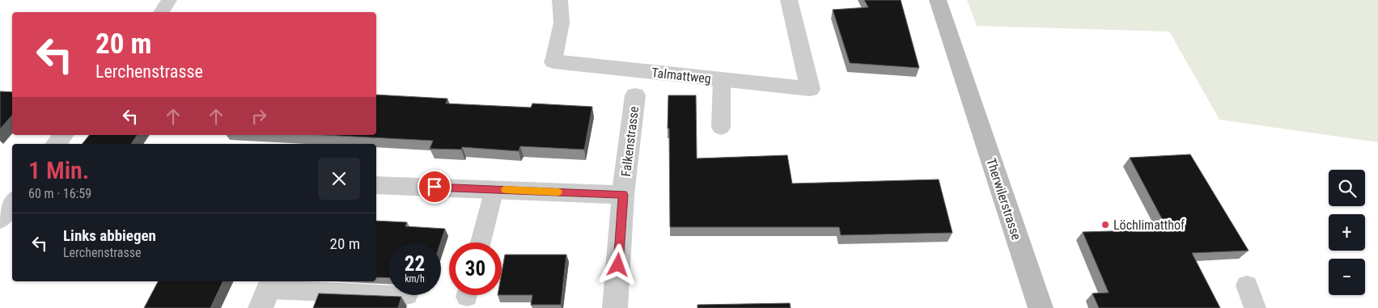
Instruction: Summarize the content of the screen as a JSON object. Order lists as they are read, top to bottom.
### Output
{
  "streets": {
    "main road": ["Therwilerstrasse"],
    "street": ["Talmattweg", "Falkenstrasse"]
  },
  "places": ["Löchlimatthof"],
  "page": {
    "turn": ["20 m", "Lerchenstrasse"],
    "heading": ["1 Min.", "60 m · 16:59"],
    "map_buttons": ["+", "−"],
    "list": [
      {
        "name": "Links abbiegen",
        "note": "Lerchenstrasse",
        "value": "20 m"
      }
    ],
    "speed": "22 km/h",
    "limit": "30"
  }
}
